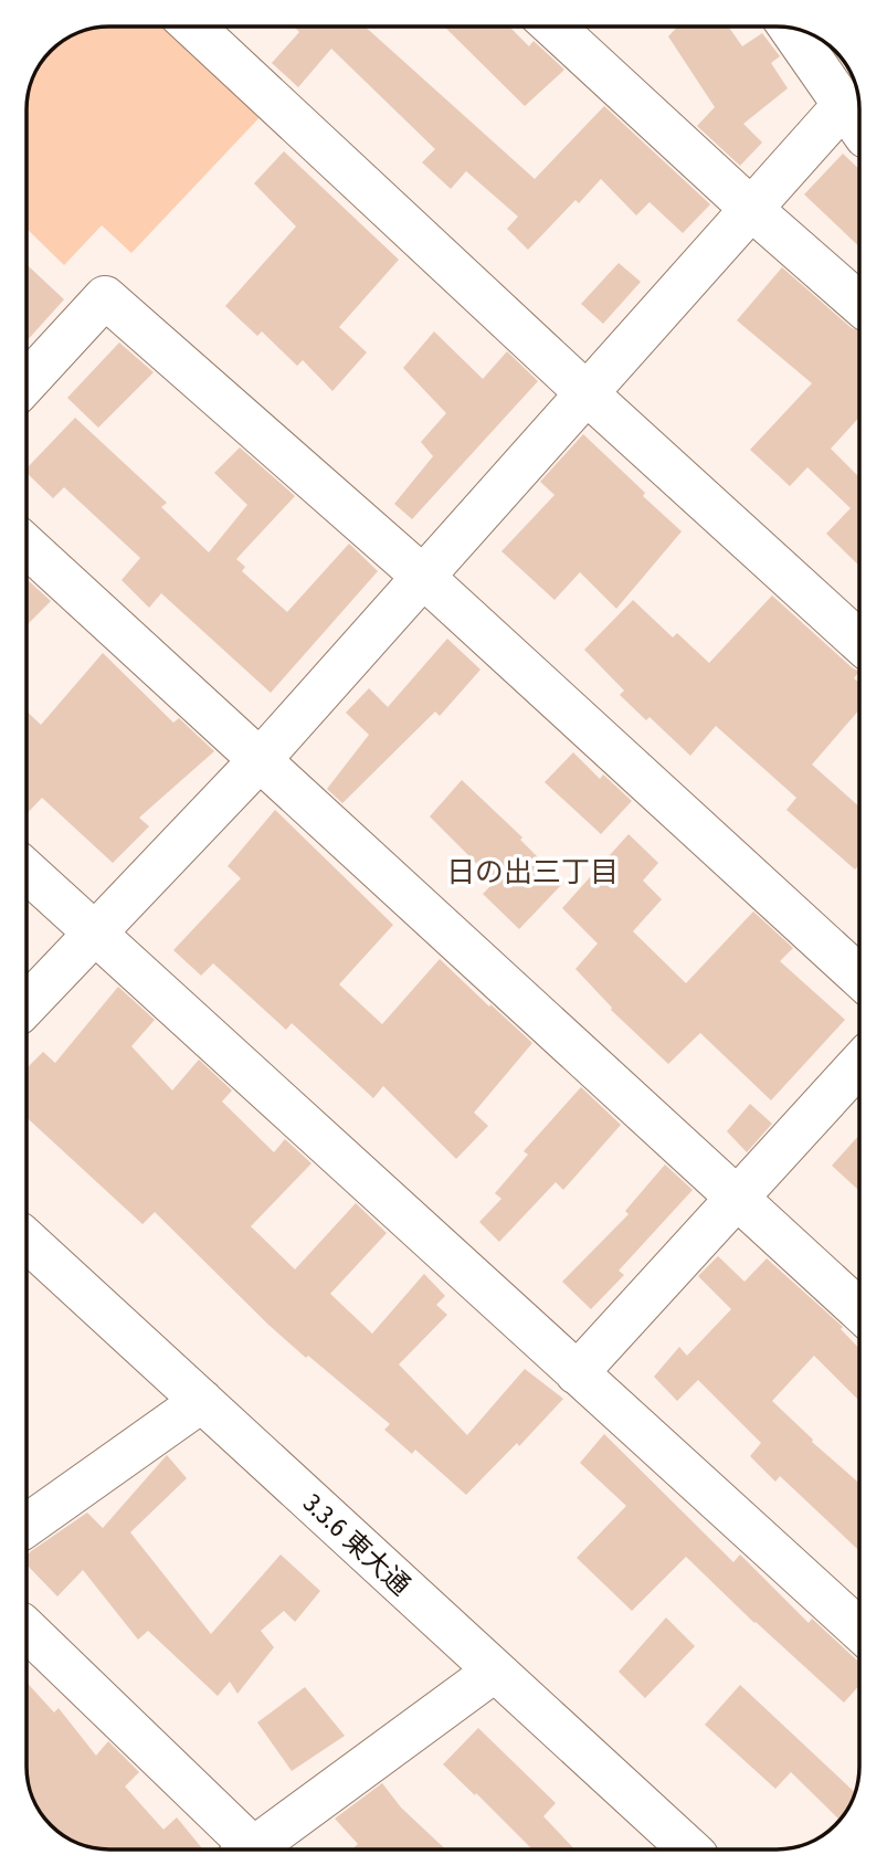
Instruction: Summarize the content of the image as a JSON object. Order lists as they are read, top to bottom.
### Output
{
  "streets": {
    "street": ["3.3.6 東大通"]
  },
  "districts": ["日の出三丁目"]
}
